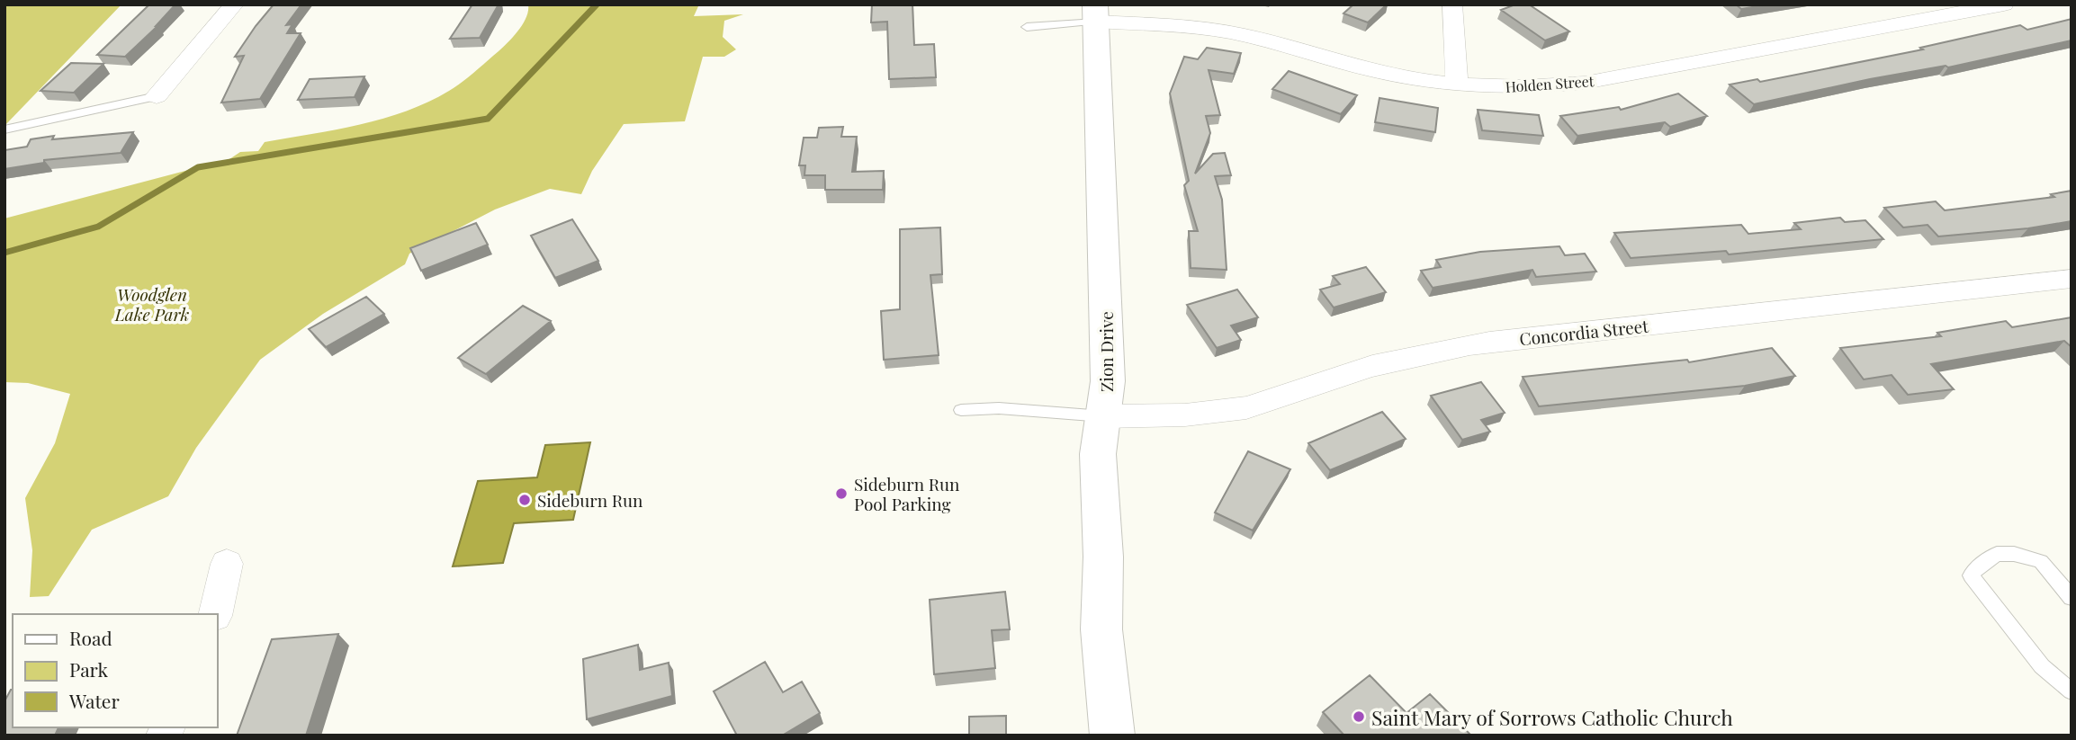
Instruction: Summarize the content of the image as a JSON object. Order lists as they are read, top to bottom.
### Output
{
  "streets": {
    "main road": ["Zion Drive"],
    "street": ["Holden Street", "Concordia Street"]
  },
  "crossings": [
    ["Holden Street", "Zion Drive"],
    ["Concordia Street", "Zion Drive"]
  ],
  "parks": ["Woodglen Lake Park"],
  "places": ["Sideburn Run Pool Parking", "Sideburn Run", "Saint Mary of Sorrows Catholic Church"],
  "legend": ["Road", "Park", "Water"]
}
